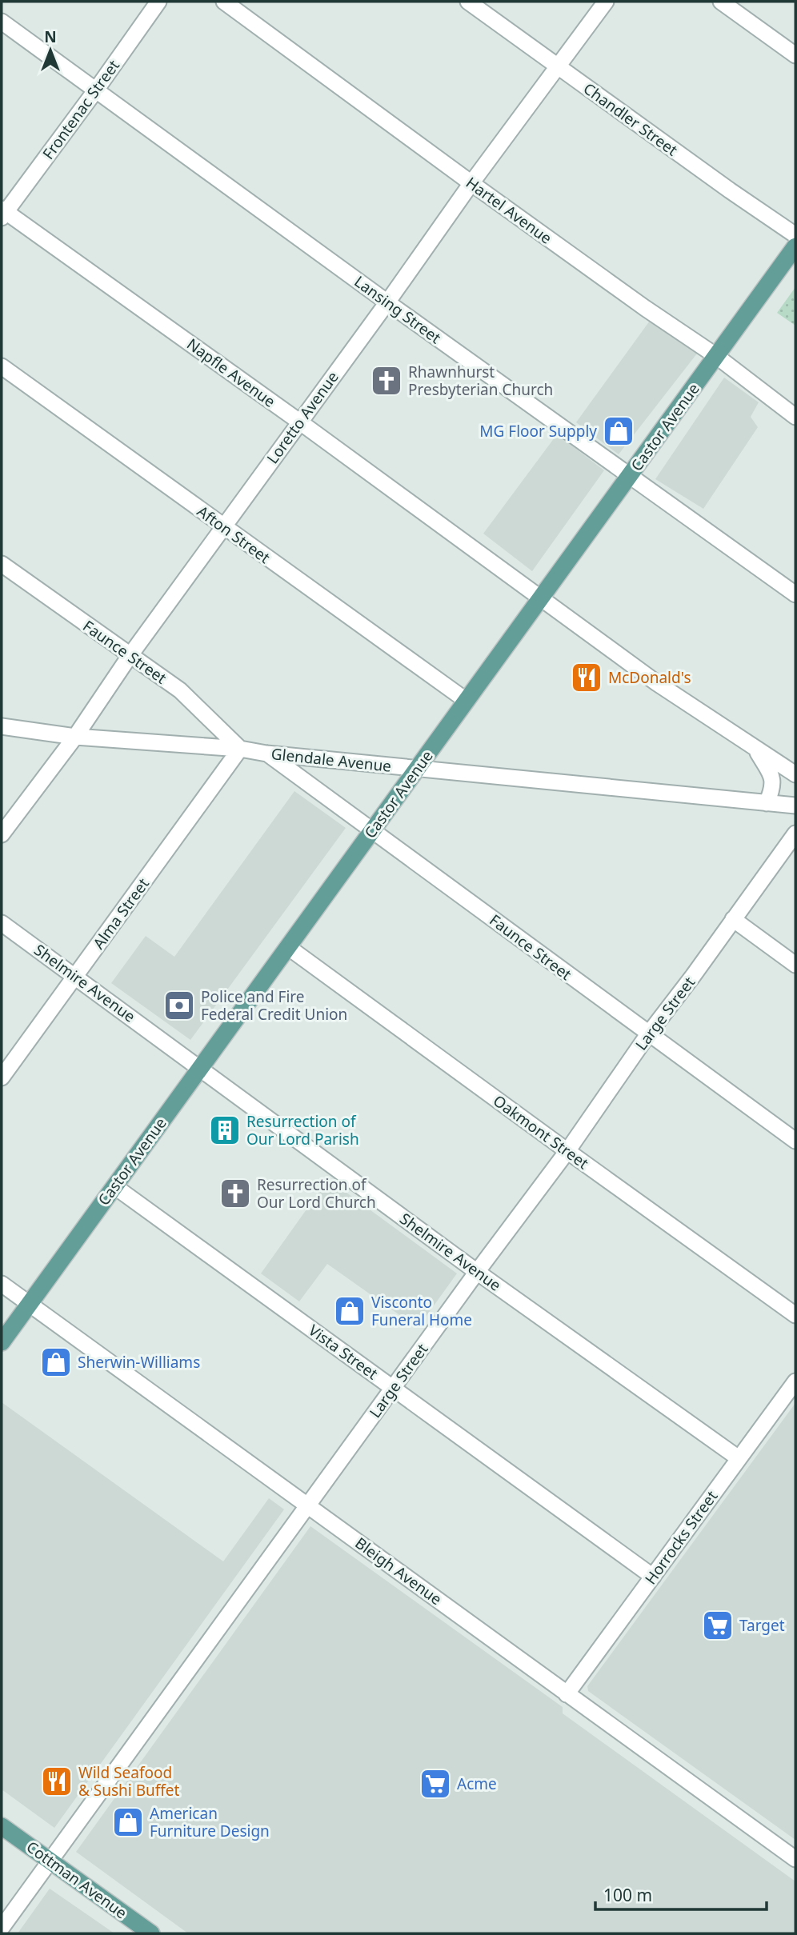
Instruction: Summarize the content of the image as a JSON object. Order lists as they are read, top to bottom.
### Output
{
  "streets": {
    "main road": ["Castor Avenue", "Cottman Avenue"],
    "street": [
      "Frontenac Street",
      "Chandler Street",
      "Hartel Avenue",
      "Lansing Street",
      "Napfle Avenue",
      "Loretto Avenue",
      "Afton Street",
      "Faunce Street",
      "Glendale Avenue",
      "Alma Street",
      "Shelmire Avenue",
      "Large Street",
      "Oakmont Street",
      "Vista Street",
      "Horrocks Street",
      "Bleigh Avenue"
    ]
  },
  "crossings": [
    ["Frontenac Street", "Lansing Street"],
    ["Frontenac Street", "Napfle Avenue"],
    ["Chandler Street", "Loretto Avenue"],
    ["Hartel Avenue", "Loretto Avenue"],
    ["Hartel Avenue", "Castor Avenue"],
    ["Lansing Street", "Loretto Avenue"],
    ["Lansing Street", "Castor Avenue"],
    ["Napfle Avenue", "Loretto Avenue"],
    ["Napfle Avenue", "Castor Avenue"],
    ["Loretto Avenue", "Afton Street"],
    ["Loretto Avenue", "Faunce Street"],
    ["Loretto Avenue", "Glendale Avenue"],
    ["Castor Avenue", "Afton Street"],
    ["Castor Avenue", "Faunce Street"],
    ["Castor Avenue", "Glendale Avenue"],
    ["Castor Avenue", "Shelmire Avenue"],
    ["Castor Avenue", "Oakmont Street"],
    ["Castor Avenue", "Vista Street"],
    ["Castor Avenue", "Bleigh Avenue"],
    ["Faunce Street", "Glendale Avenue"],
    ["Faunce Street", "Alma Street"],
    ["Faunce Street", "Large Street"],
    ["Glendale Avenue", "Alma Street"],
    ["Alma Street", "Shelmire Avenue"],
    ["Shelmire Avenue", "Large Street"],
    ["Shelmire Avenue", "Horrocks Street"],
    ["Large Street", "Oakmont Street"],
    ["Large Street", "Vista Street"],
    ["Large Street", "Bleigh Avenue"],
    ["Large Street", "Cottman Avenue"],
    ["Vista Street", "Horrocks Street"],
    ["Horrocks Street", "Bleigh Avenue"]
  ],
  "places": {
    "church": ["Rhawnhurst Presbyterian Church", "Resurrection of Our Lord Church"],
    "shop": [
      "MG Floor Supply",
      "Visconto Funeral Home",
      "Sherwin-Williams",
      "American Furniture Design"
    ],
    "restaurant": ["McDonald's", "Wild Seafood & Sushi Buffet"],
    "bank": ["Police and Fire Federal Credit Union"],
    "building": ["Resurrection of Our Lord Parish"],
    "supermarket": ["Target", "Acme"]
  },
  "scale_bar": "100 m",
  "north": "top"
}
